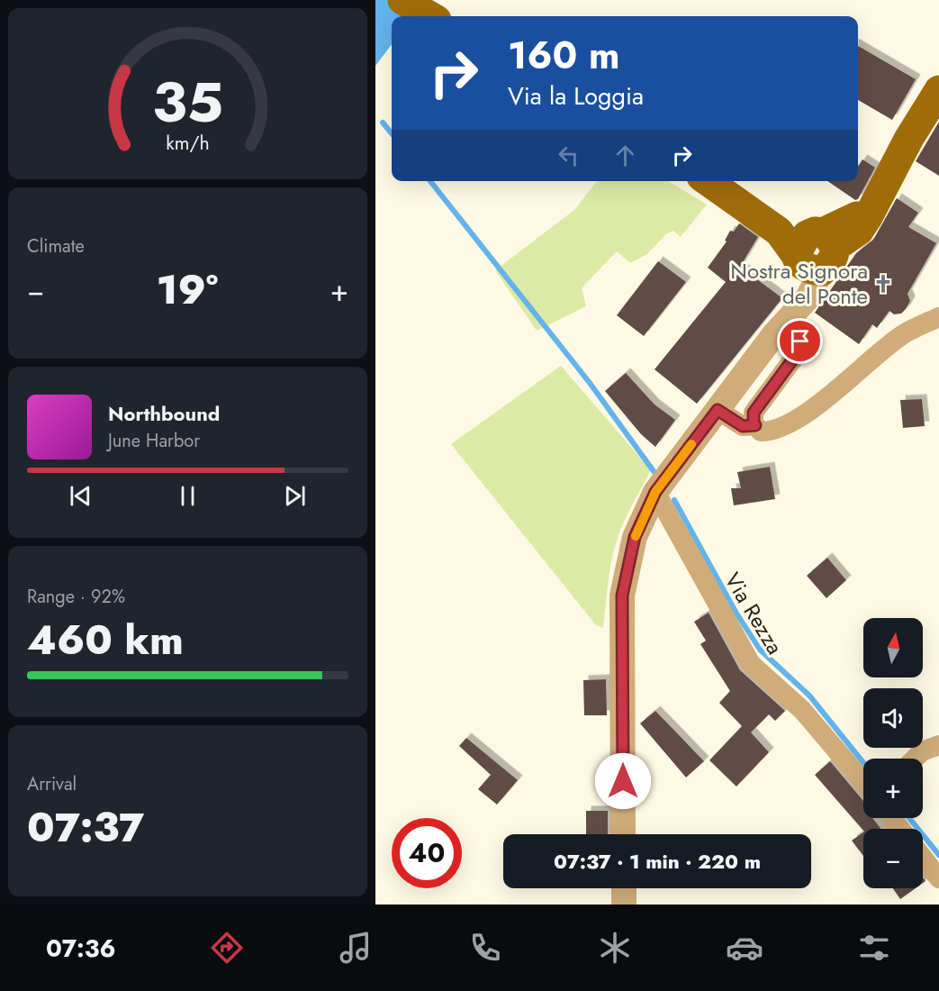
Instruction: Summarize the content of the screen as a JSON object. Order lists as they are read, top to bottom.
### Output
{
  "streets": {
    "street": ["Via Rezza"]
  },
  "places": {
    "church": ["Nostra Signora del Ponte"]
  },
  "north": "top",
  "page": {
    "turn": ["160 m", "Via la Loggia"],
    "tile": [
      "Climate",
      ["Range · 92%", "460 km"],
      ["Arrival", "07:37"]
    ],
    "heat": ["−", "19°", "+"],
    "song": ["Northbound", "June Harbor"],
    "map_buttons": ["+", "−"],
    "limit": "40",
    "trip": "07:37 · 1 min · 220 m",
    "tabs": "07:36",
    "gauge": ["35", "km/h"]
  }
}
